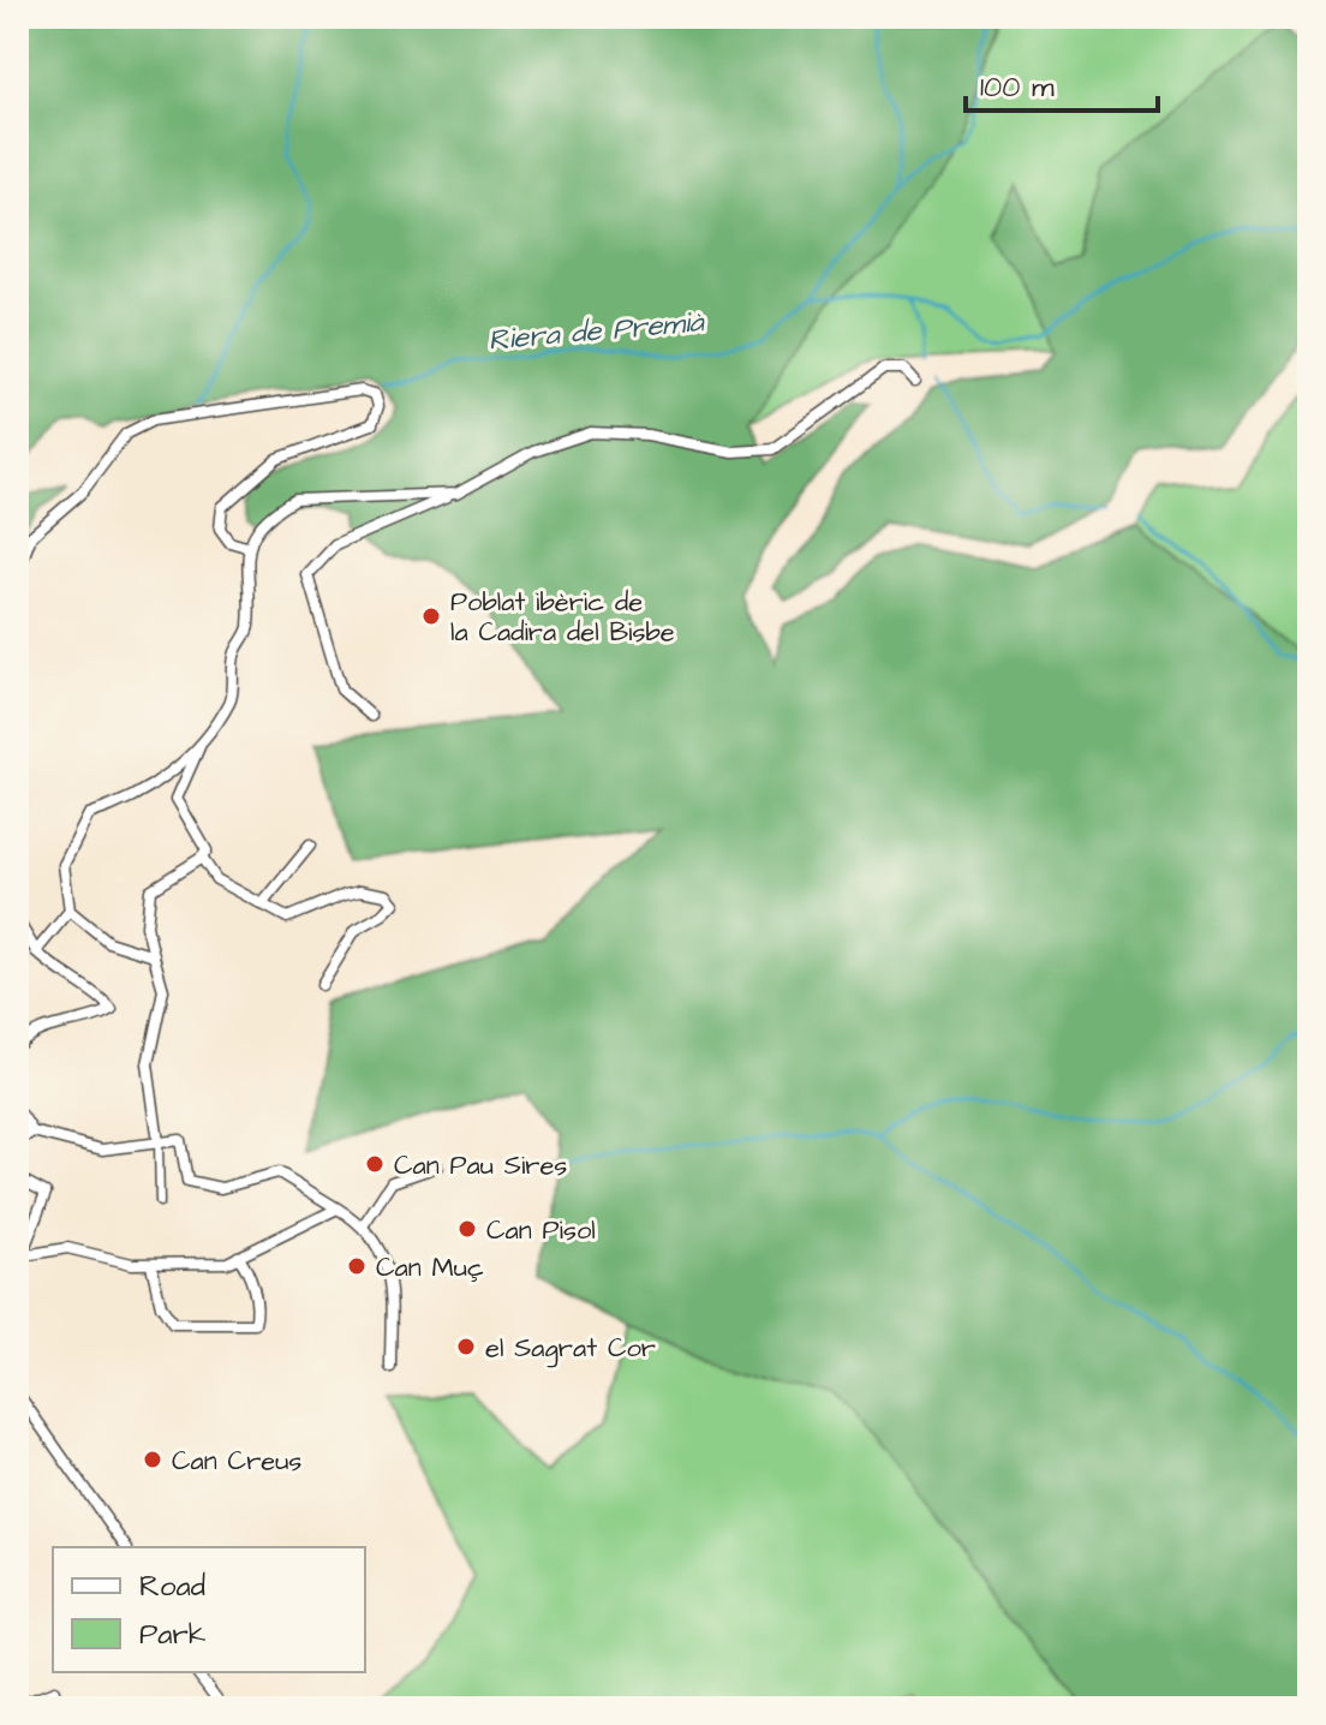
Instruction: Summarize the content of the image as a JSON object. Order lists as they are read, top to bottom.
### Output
{
  "water": ["Riera de Premià"],
  "places": [
    "Poblat ibèric de la Cadira del Bisbe",
    "Can Pau Sires",
    "Can Pisol",
    "Can Muç",
    "el Sagrat Cor",
    "Can Creus"
  ],
  "legend": ["Road", "Park"],
  "scale_bar": "100 m"
}
